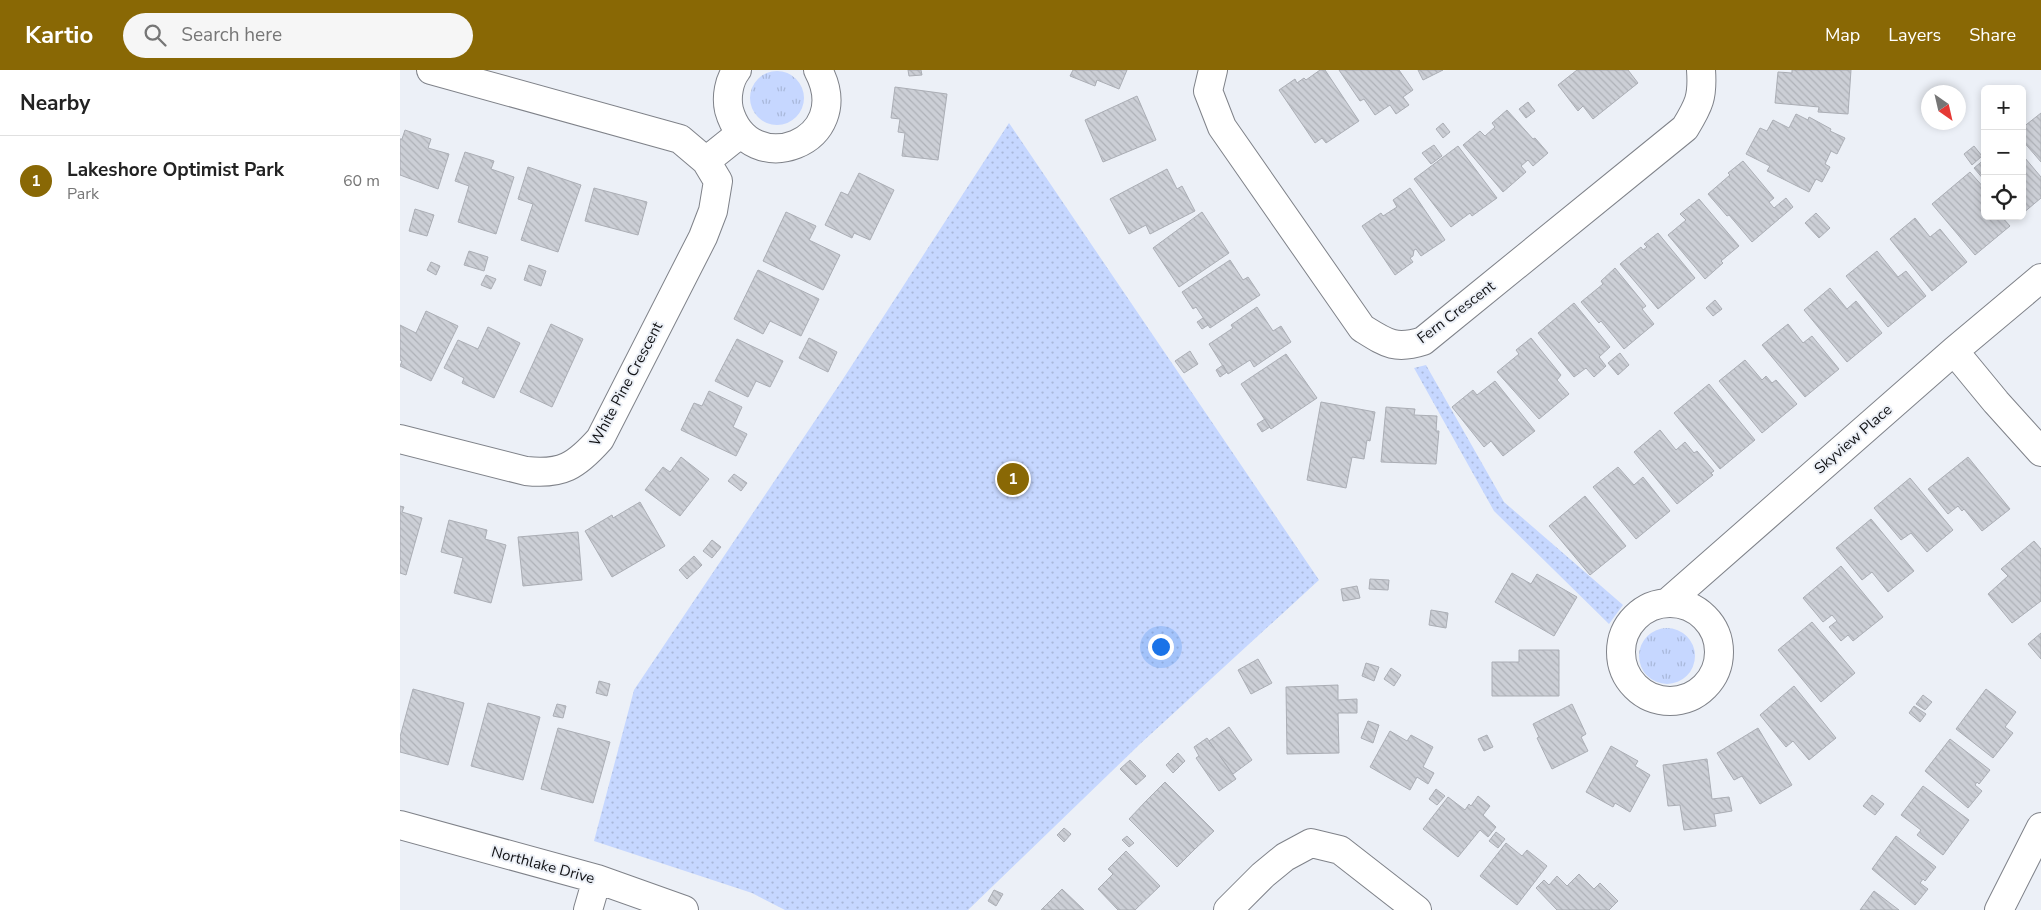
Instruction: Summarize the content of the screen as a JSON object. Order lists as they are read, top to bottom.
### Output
{
  "streets": {
    "street": [
      "Fern Crescent",
      "White Pine Crescent",
      "Skyview Place",
      "Northlake Drive"
    ]
  },
  "north": "bottom right",
  "page": {
    "header": "Kartio",
    "search": "Search here",
    "nav": ["Map", "Layers", "Share"],
    "heading": "Nearby",
    "map_buttons": ["+", "−"],
    "list": [
      {
        "mark": "1",
        "name": "Lakeshore Optimist Park",
        "note": "Park",
        "value": "60 m"
      }
    ],
    "pins": "1"
  }
}
